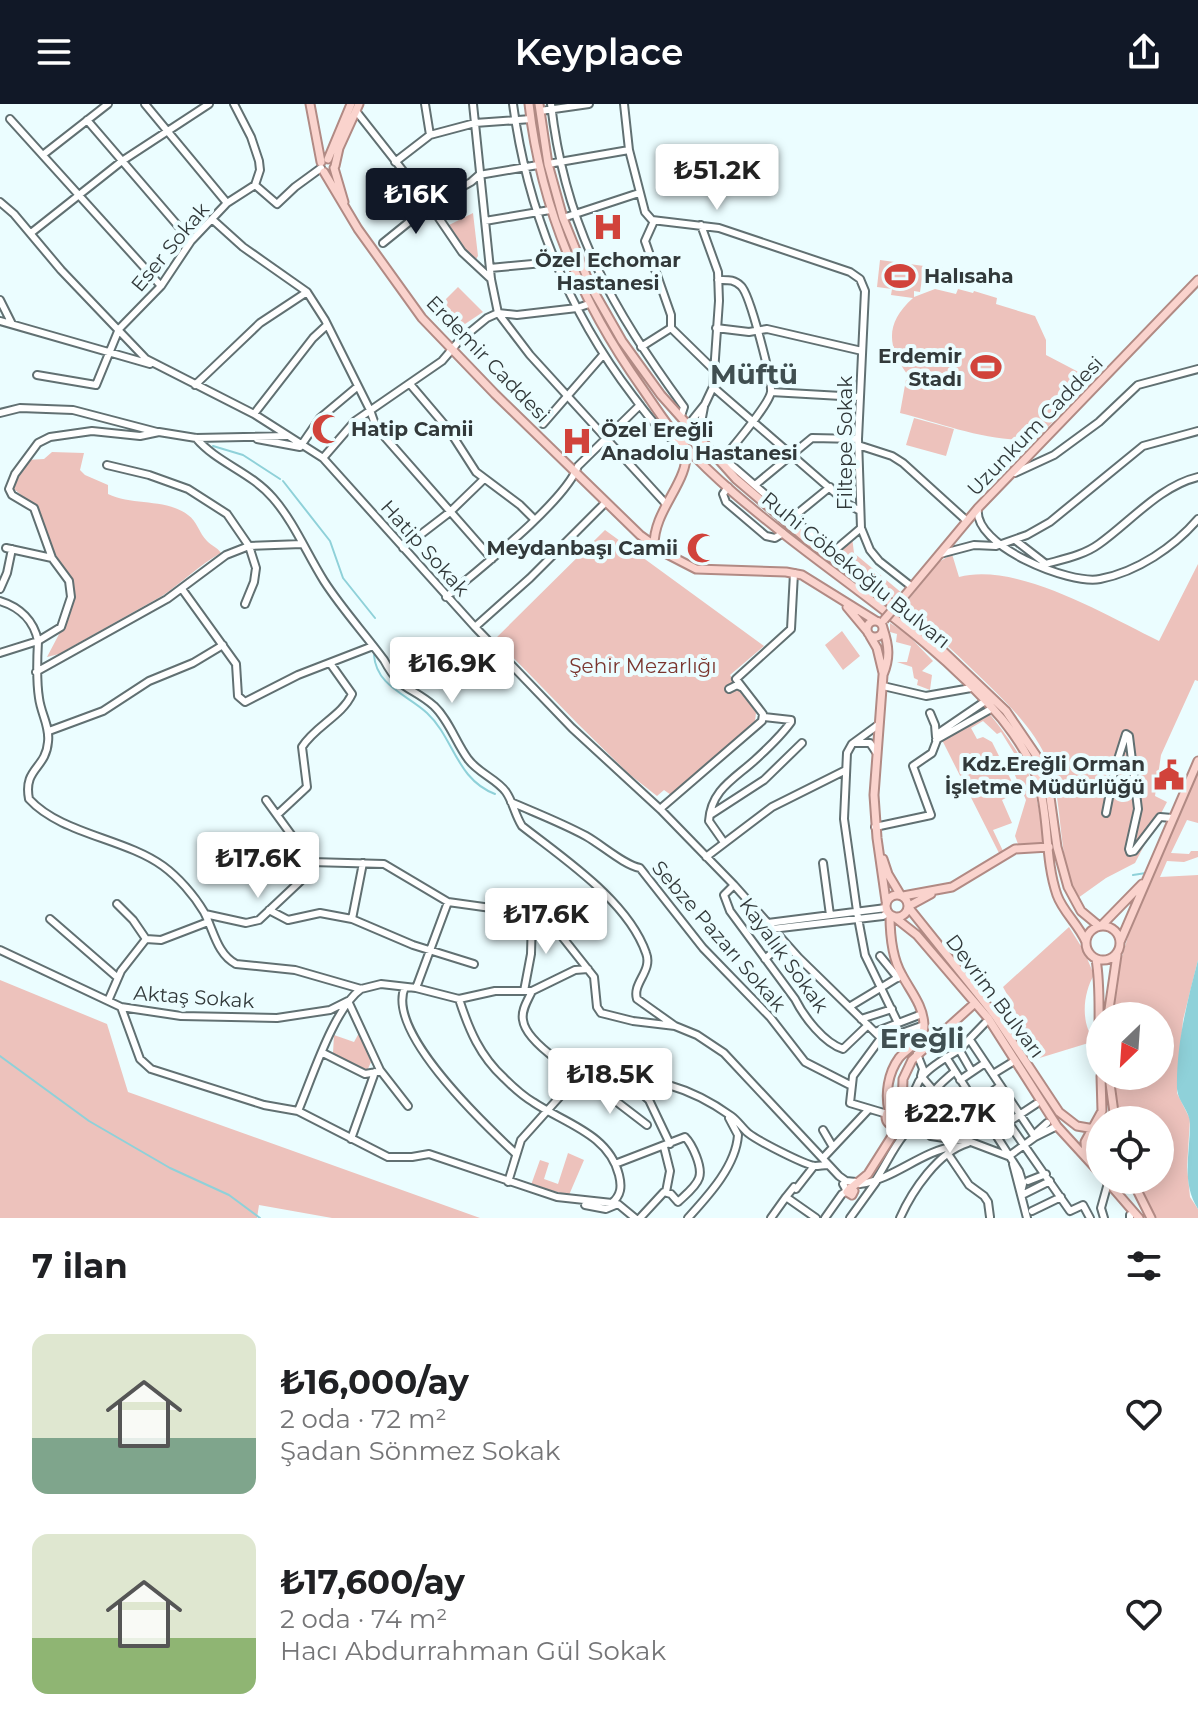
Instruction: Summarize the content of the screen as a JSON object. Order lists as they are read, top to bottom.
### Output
{
  "streets": {
    "main road": [
      "Erdemir Caddesi",
      "Uzunkum Caddesi",
      "Ruhi Cöbekoğlu Bulvarı",
      "Devrim Bulvarı"
    ],
    "street": [
      "Eser Sokak",
      "Filtepe Sokak",
      "Hatip Sokak",
      "Sebze Pazarı Sokak",
      "Kayalık Sokak",
      "Aktaş Sokak"
    ]
  },
  "crossings": [
    ["Eser Sokak", "Hatip Sokak"],
    ["Erdemir Caddesi", "Uzunkum Caddesi"],
    ["Uzunkum Caddesi", "Filtepe Sokak"],
    ["Hatip Sokak", "Kayalık Sokak"]
  ],
  "districts": ["Müftü", "Ereğli"],
  "parks": ["Şehir Mezarlığı"],
  "places": {
    "hospital": ["Özel Echomar Hastanesi", "Özel Ereğli Anadolu Hastanesi"],
    "sports": ["Halısaha", "Erdemir Stadı"],
    "mosque": ["Hatip Camii", "Meydanbaşı Camii"],
    "public building": ["Kdz.Ereğli Orman İşletme Müdürlüğü"]
  },
  "north": "bottom left",
  "page": {
    "header": "Keyplace",
    "price": [
      "₺51.2K",
      "₺16K",
      "₺16.9K",
      "₺17.6K",
      "₺17.6K",
      "₺18.5K",
      "₺22.7K"
    ],
    "heading": "7 ilan",
    "list": [
      {
        "name": "₺16,000/ay",
        "note": "2 oda · 72 m² · Şadan Sönmez Sokak"
      },
      {
        "name": "₺17,600/ay",
        "note": "2 oda · 74 m² · Hacı Abdurrahman Gül Sokak"
      }
    ]
  }
}
